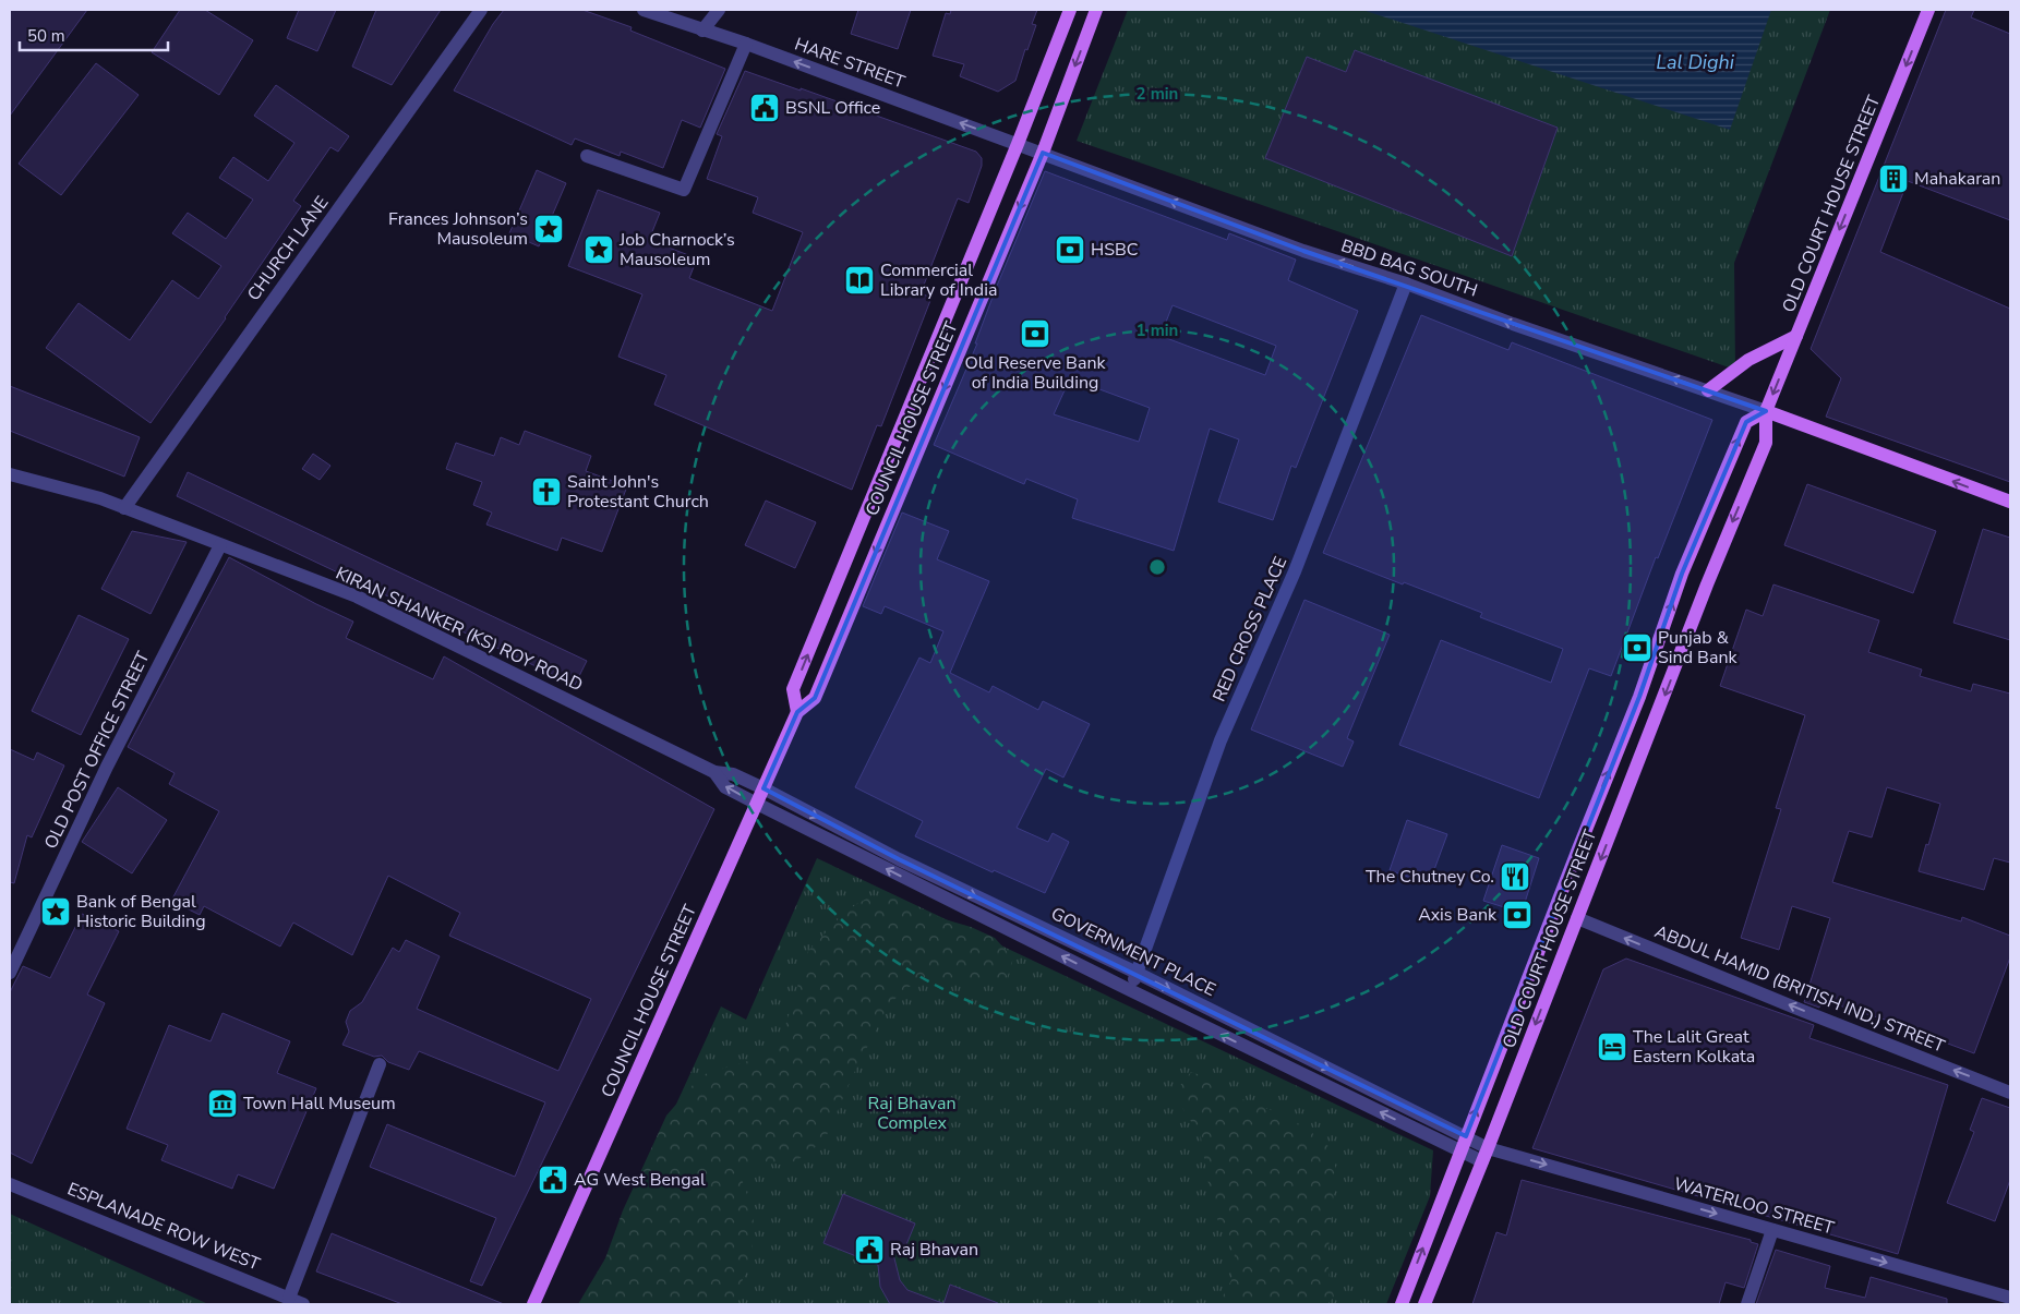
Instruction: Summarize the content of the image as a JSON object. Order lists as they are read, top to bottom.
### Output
{
  "streets": {
    "main road": ["OLD COURT HOUSE STREET", "COUNCIL HOUSE STREET"],
    "street": [
      "HARE STREET",
      "CHURCH LANE",
      "BBD BAG SOUTH",
      "KIRAN SHANKER (KS) ROY ROAD",
      "RED CROSS PLACE",
      "OLD POST OFFICE STREET",
      "GOVERNMENT PLACE",
      "ABDUL HAMID (BRITISH IND.) STREET",
      "WATERLOO STREET",
      "ESPLANADE ROW WEST"
    ]
  },
  "crossings": [
    ["HARE STREET", "BBD BAG SOUTH"],
    ["HARE STREET", "COUNCIL HOUSE STREET"],
    ["OLD COURT HOUSE STREET", "BBD BAG SOUTH"],
    ["OLD COURT HOUSE STREET", "GOVERNMENT PLACE"],
    ["OLD COURT HOUSE STREET", "ABDUL HAMID (BRITISH IND.) STREET"],
    ["OLD COURT HOUSE STREET", "WATERLOO STREET"],
    ["CHURCH LANE", "KIRAN SHANKER (KS) ROY ROAD"],
    ["BBD BAG SOUTH", "COUNCIL HOUSE STREET"],
    ["BBD BAG SOUTH", "RED CROSS PLACE"],
    ["COUNCIL HOUSE STREET", "KIRAN SHANKER (KS) ROY ROAD"],
    ["COUNCIL HOUSE STREET", "GOVERNMENT PLACE"],
    ["KIRAN SHANKER (KS) ROY ROAD", "OLD POST OFFICE STREET"],
    ["KIRAN SHANKER (KS) ROY ROAD", "GOVERNMENT PLACE"],
    ["RED CROSS PLACE", "GOVERNMENT PLACE"],
    ["GOVERNMENT PLACE", "WATERLOO STREET"]
  ],
  "one_way": [
    "HARE STREET",
    "BBD BAG SOUTH",
    "ABDUL HAMID (BRITISH IND.) STREET",
    "WATERLOO STREET"
  ],
  "water": ["Lal Dighi"],
  "parks": ["Raj Bhavan Complex"],
  "places": {
    "public building": ["BSNL Office", "AG West Bengal", "Raj Bhavan"],
    "building": ["Mahakaran"],
    "place": ["Frances Johnson’s Mausoleum", "Job Charnock’s Mausoleum", "Bank of Bengal Historic Building"],
    "bank": [
      "HSBC",
      "Old Reserve Bank of India Building",
      "Punjab & Sind Bank",
      "Axis Bank"
    ],
    "library": ["Commercial Library of India"],
    "church": ["Saint John's Protestant Church"],
    "restaurant": ["The Chutney Co."],
    "hotel": ["The Lalit Great Eastern Kolkata"],
    "museum": ["Town Hall Museum"]
  },
  "scale_bar": "50 m",
  "rings": ["2 min", "1 min"]
}
